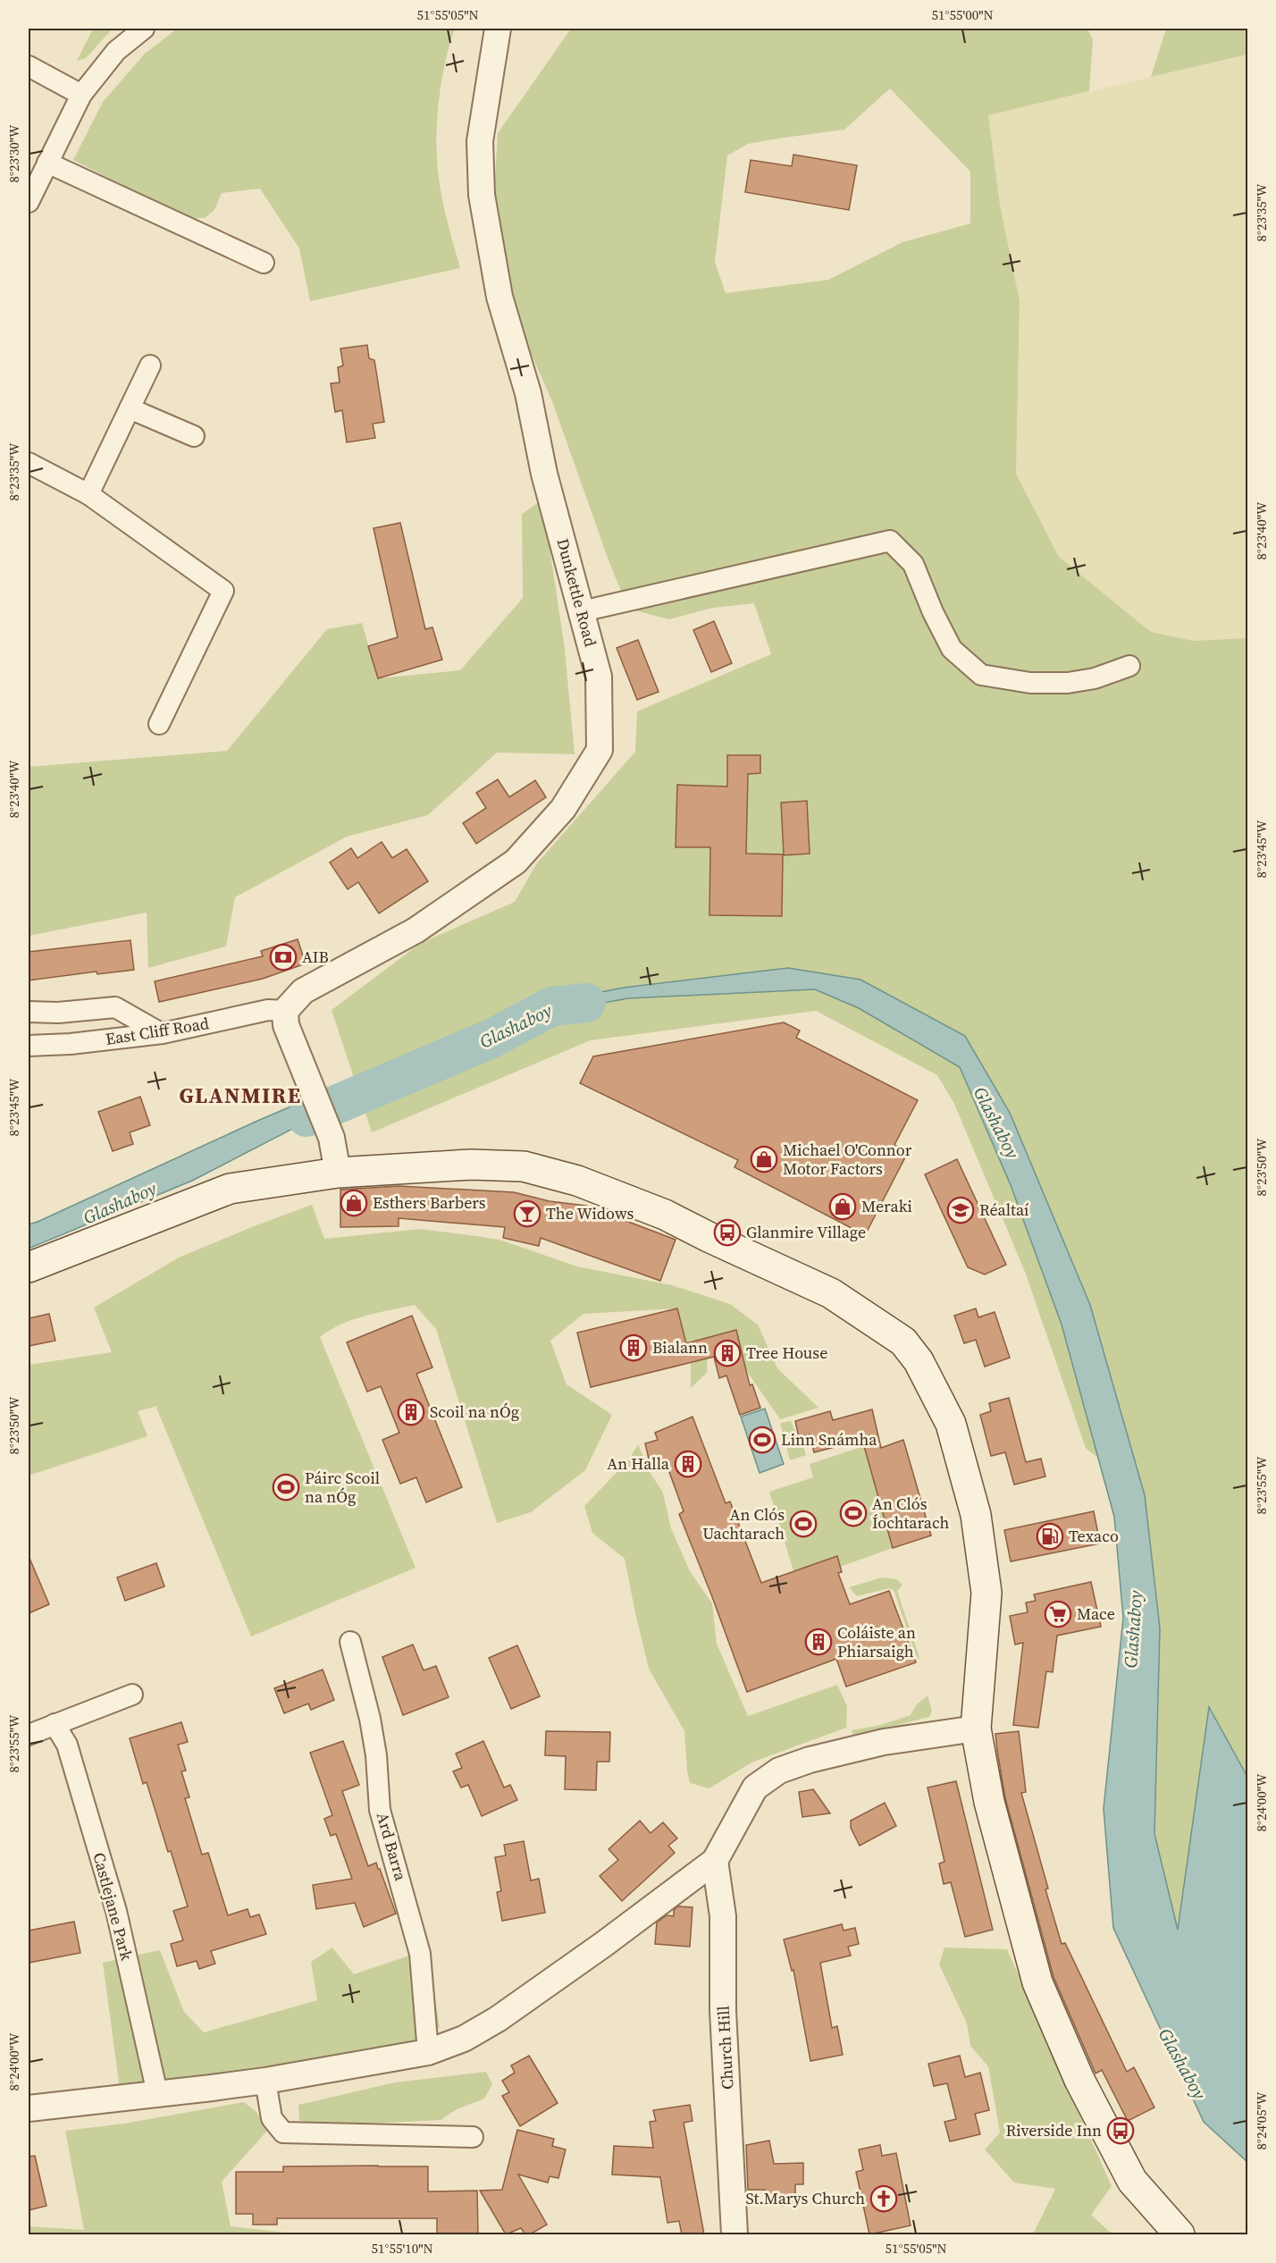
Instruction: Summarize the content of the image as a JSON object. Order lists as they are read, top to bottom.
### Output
{
  "streets": {
    "street": [
      "Dunkettle Road",
      "East Cliff Road",
      "Ard Barra",
      "Castlejane Park",
      "Church Hill"
    ]
  },
  "crossings": [
    ["Dunkettle Road", "East Cliff Road"]
  ],
  "districts": ["GLANMIRE"],
  "water": ["Glashaboy"],
  "places": {
    "bank": ["AIB"],
    "shop": ["Michael O'Connor Motor Factors", "Esthers Barbers", "Meraki"],
    "school or university": ["Réaltaí"],
    "bar": ["The Widows"],
    "bus stop": ["Glanmire Village", "Riverside Inn"],
    "building": [
      "Bialann",
      "Tree House",
      "Scoil na nÓg",
      "An Halla",
      "Coláiste an Phiarsaigh"
    ],
    "sports": [
      "Linn Snámha",
      "Páirc Scoil na nÓg",
      "An Clós Íochtarach",
      "An Clós Uachtarach"
    ],
    "fuel station": ["Texaco"],
    "supermarket": ["Mace"],
    "church": ["St.Marys Church"]
  },
  "coordinates": [
    "51°55'05\"N",
    "51°55'00\"N",
    "8°23'30\"W",
    "8°23'35\"W",
    "8°23'40\"W",
    "8°23'45\"W",
    "8°23'50\"W",
    "8°23'55\"W",
    "8°24'00\"W",
    "8°24'05\"W",
    "51°55'10\"N"
  ]
}
